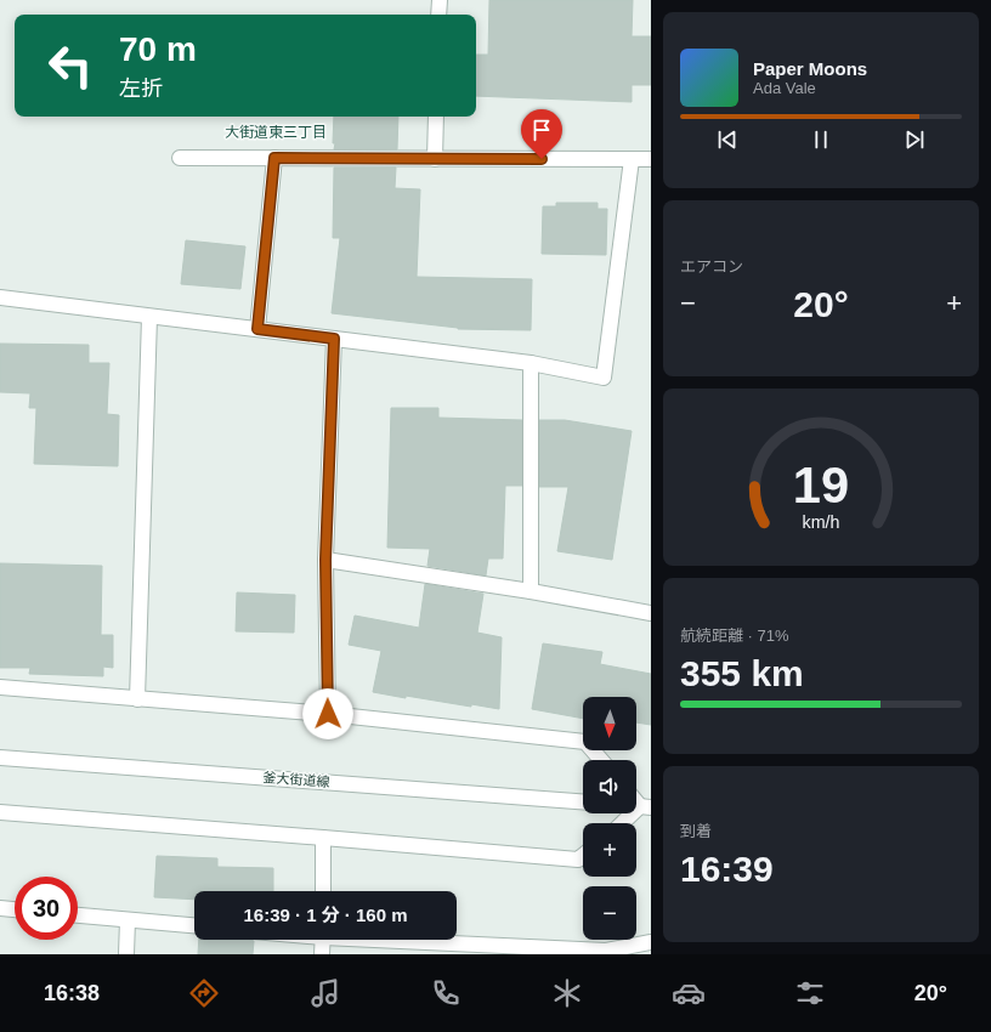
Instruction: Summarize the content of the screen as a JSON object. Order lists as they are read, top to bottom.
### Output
{
  "streets": {
    "street": ["釜大街道線"]
  },
  "districts": ["大街道東三丁目"],
  "north": "bottom",
  "page": {
    "turn": ["70 m", "左折"],
    "song": ["Paper Moons", "Ada Vale"],
    "tile": [
      "エアコン",
      ["航続距離 · 71%", "355 km"],
      ["到着", "16:39"]
    ],
    "heat": ["−", "20°", "+"],
    "map_buttons": ["+", "−"],
    "limit": "30",
    "trip": "16:39 · 1 分 · 160 m",
    "tabs": ["16:38", "20°"],
    "gauge": ["19", "km/h"]
  }
}
